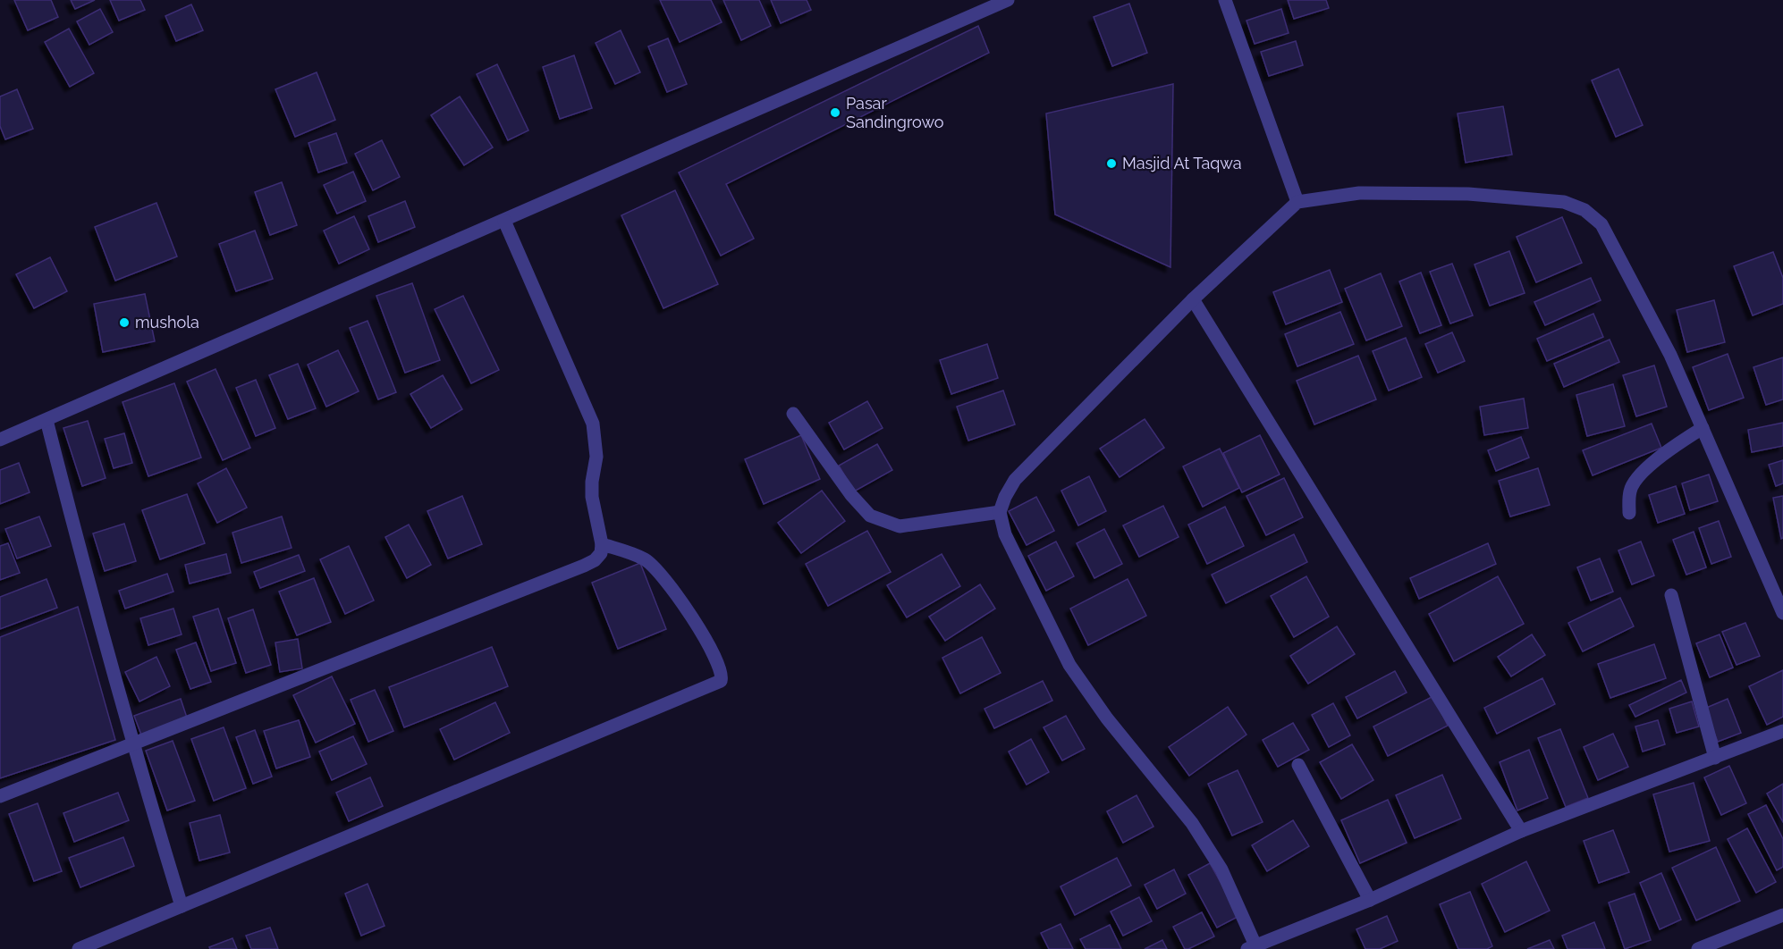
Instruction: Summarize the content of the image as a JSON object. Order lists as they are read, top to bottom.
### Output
{
  "places": ["Pasar Sandingrowo", "Masjid At Taqwa", "mushola"]
}
